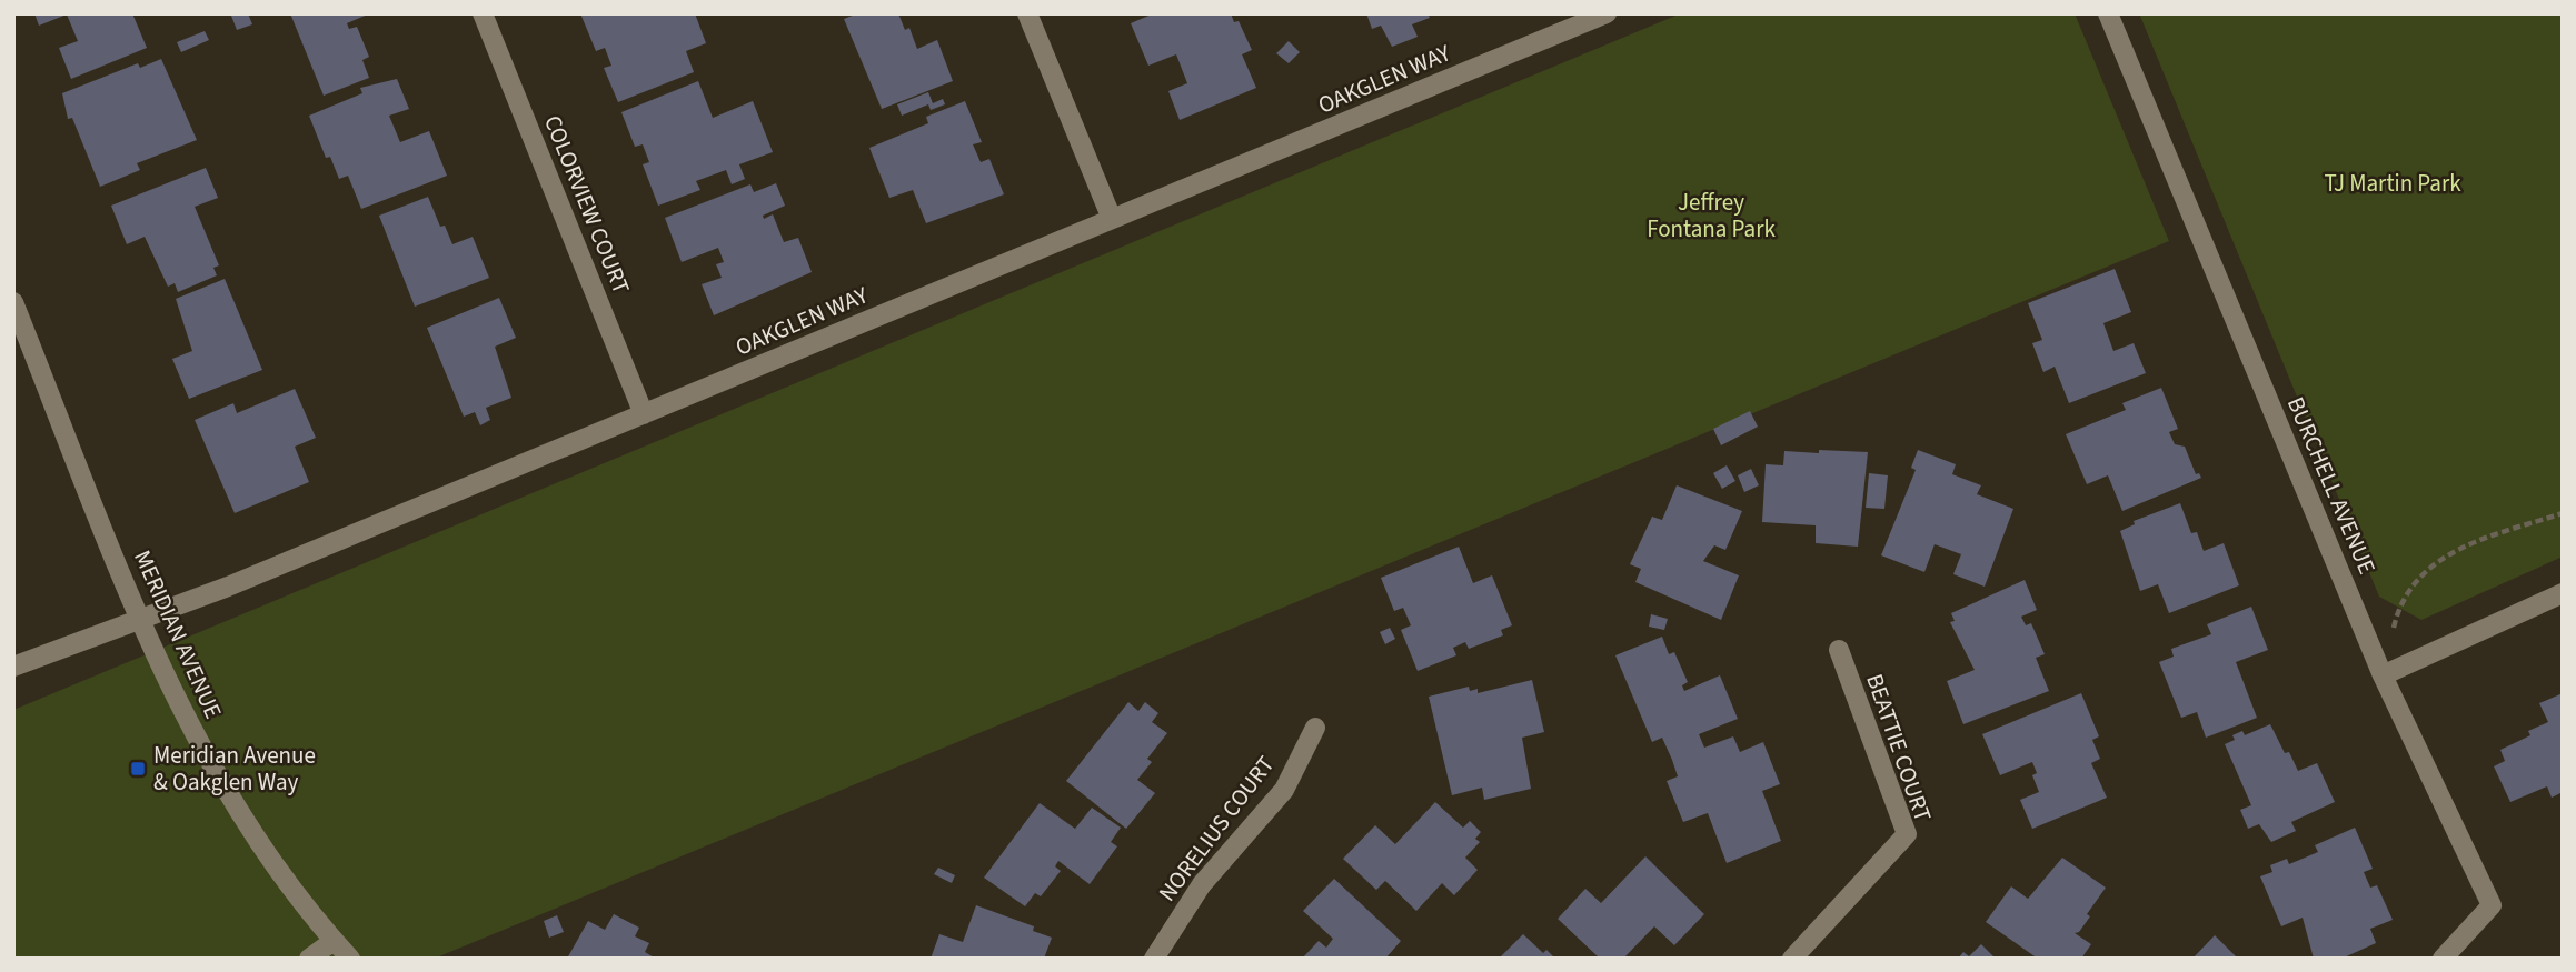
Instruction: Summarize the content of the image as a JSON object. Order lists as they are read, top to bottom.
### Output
{
  "streets": {
    "street": [
      "OAKGLEN WAY",
      "COLORVIEW COURT",
      "BURCHELL AVENUE",
      "MERIDIAN AVENUE",
      "BEATTIE COURT",
      "NORELIUS COURT"
    ]
  },
  "crossings": [
    ["OAKGLEN WAY", "COLORVIEW COURT"],
    ["OAKGLEN WAY", "MERIDIAN AVENUE"]
  ],
  "parks": ["TJ Martin Park", "Jeffrey Fontana Park"],
  "places": {
    "transit": ["Meridian Avenue & Oakglen Way"]
  }
}
